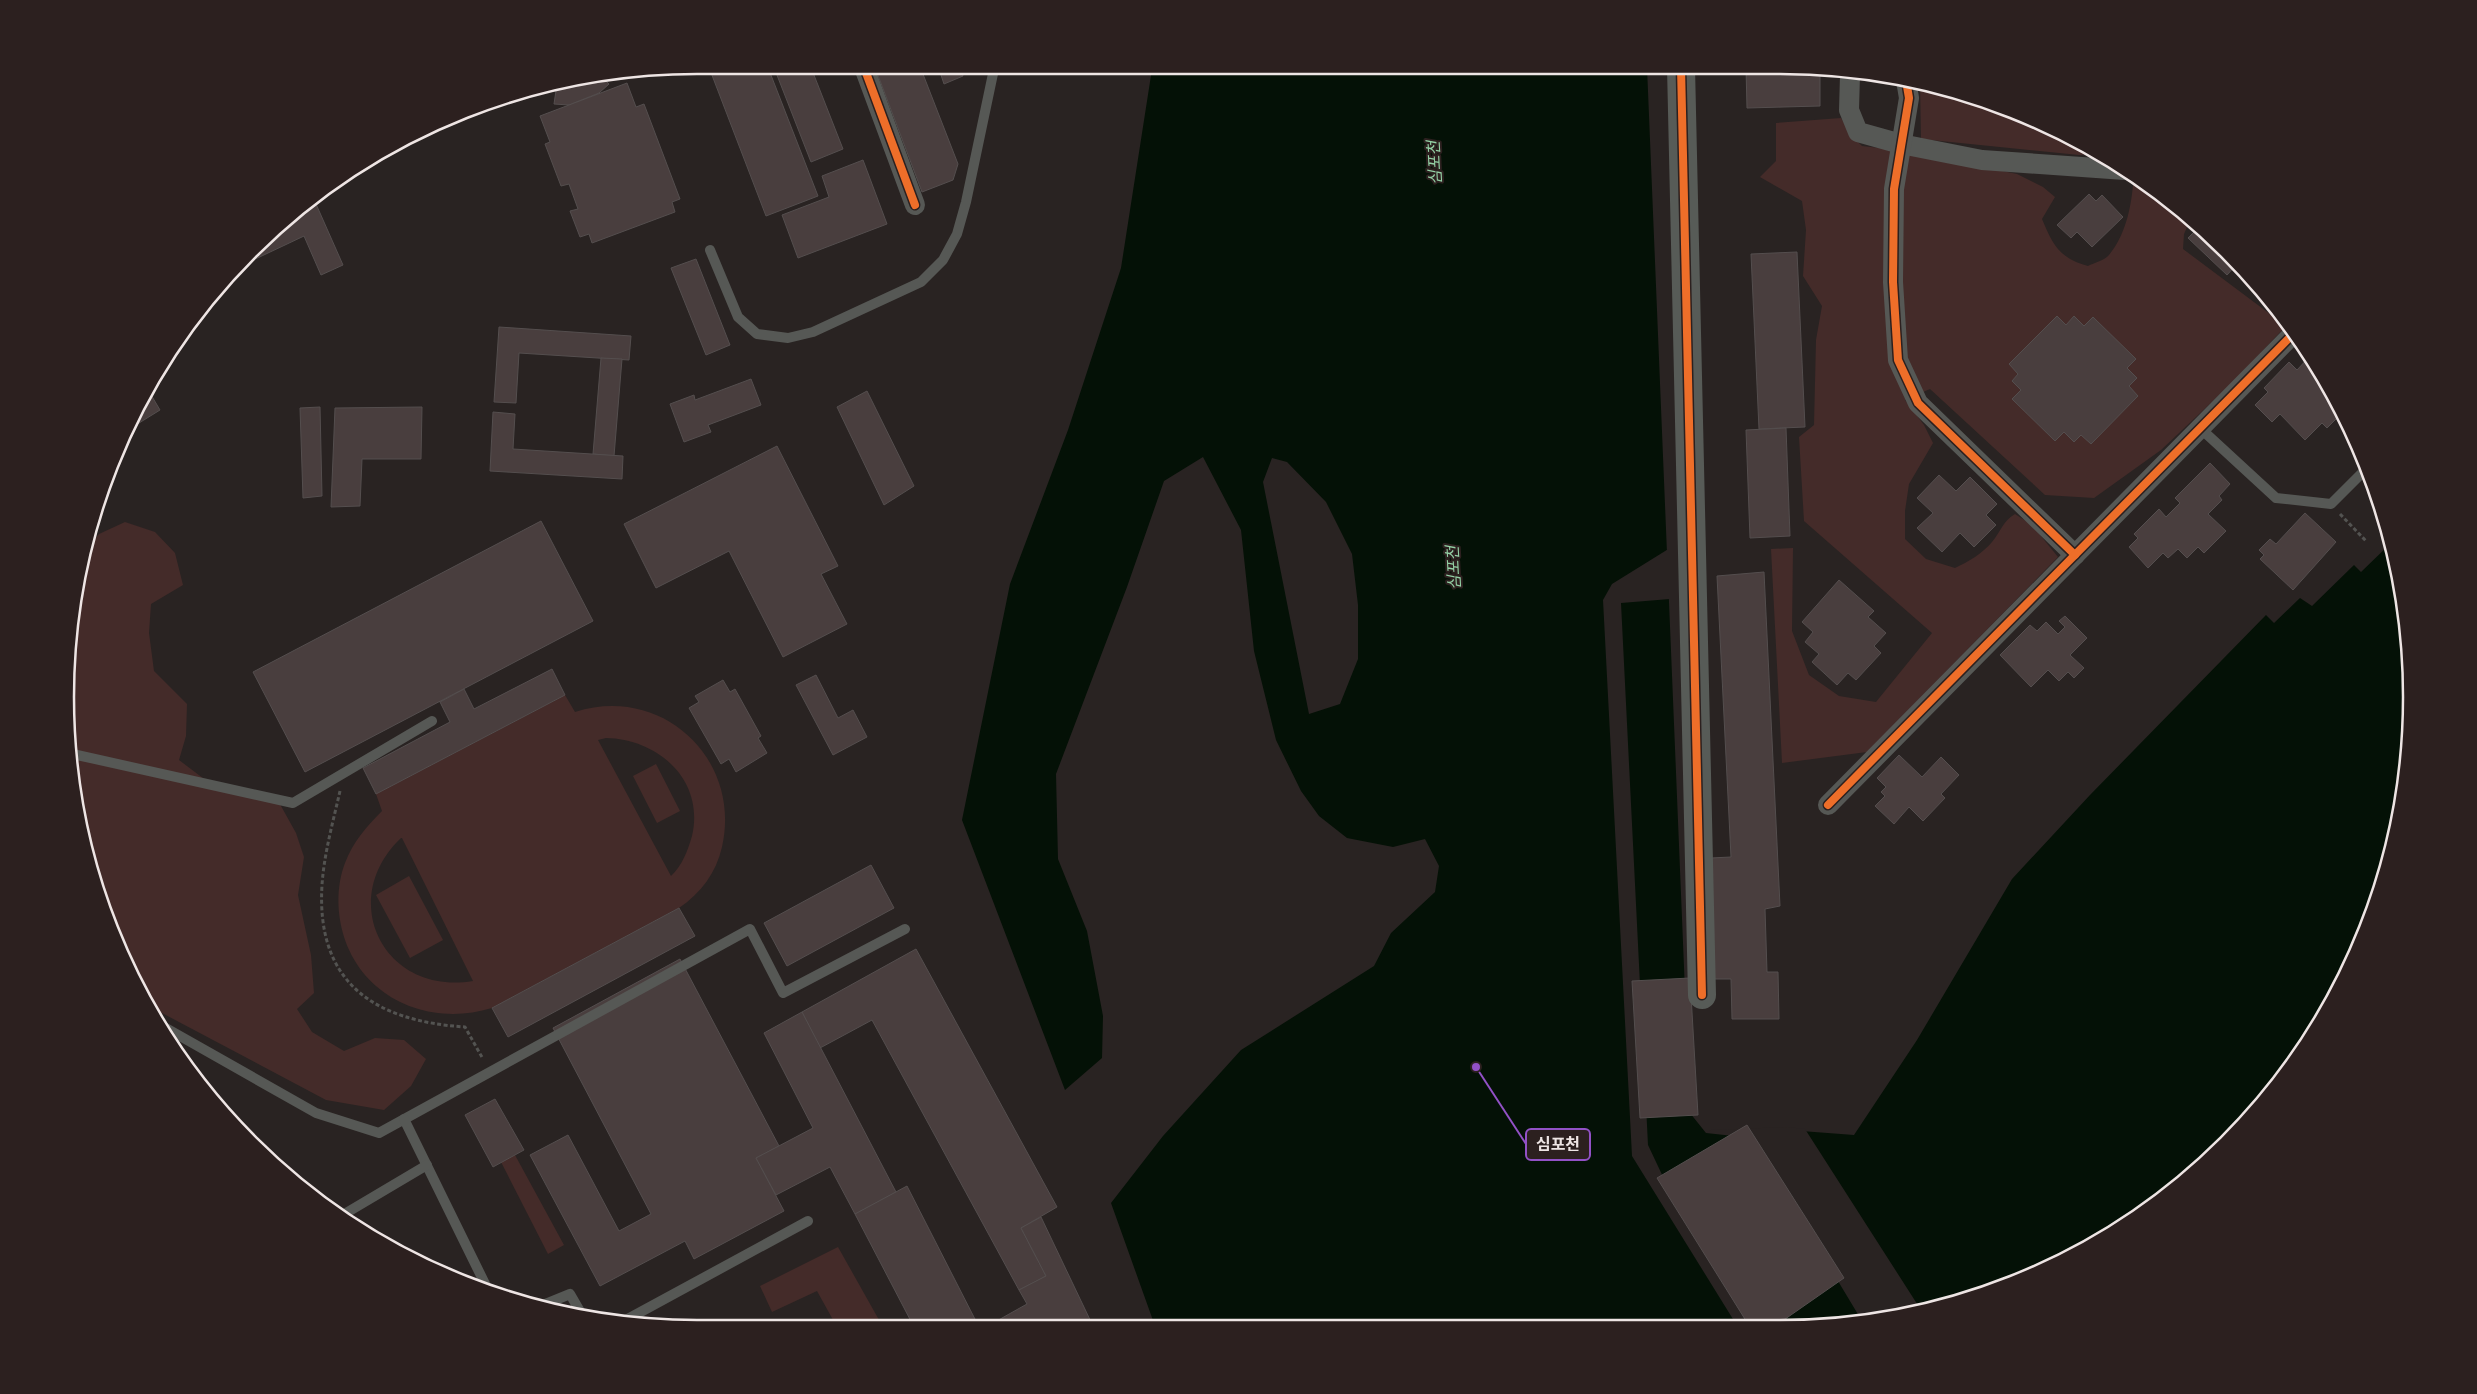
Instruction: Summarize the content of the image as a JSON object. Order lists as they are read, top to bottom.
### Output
{
  "water": ["심포천"],
  "places": ["심포천"]
}
